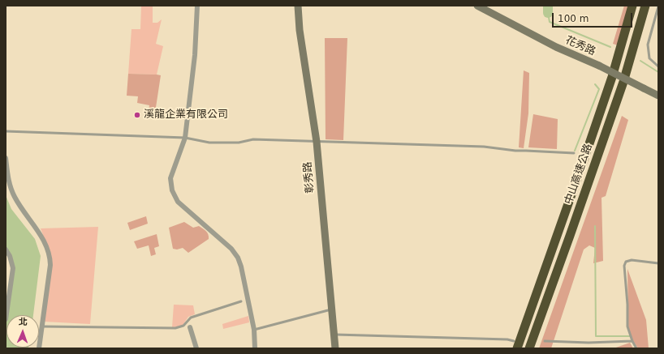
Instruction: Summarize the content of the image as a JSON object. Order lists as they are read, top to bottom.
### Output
{
  "streets": {
    "highway": ["中山高速公路"],
    "street": ["花秀路", "彰秀路"]
  },
  "places": ["溪龍企業有限公司"],
  "scale_bar": "100 m",
  "north": "top"
}
